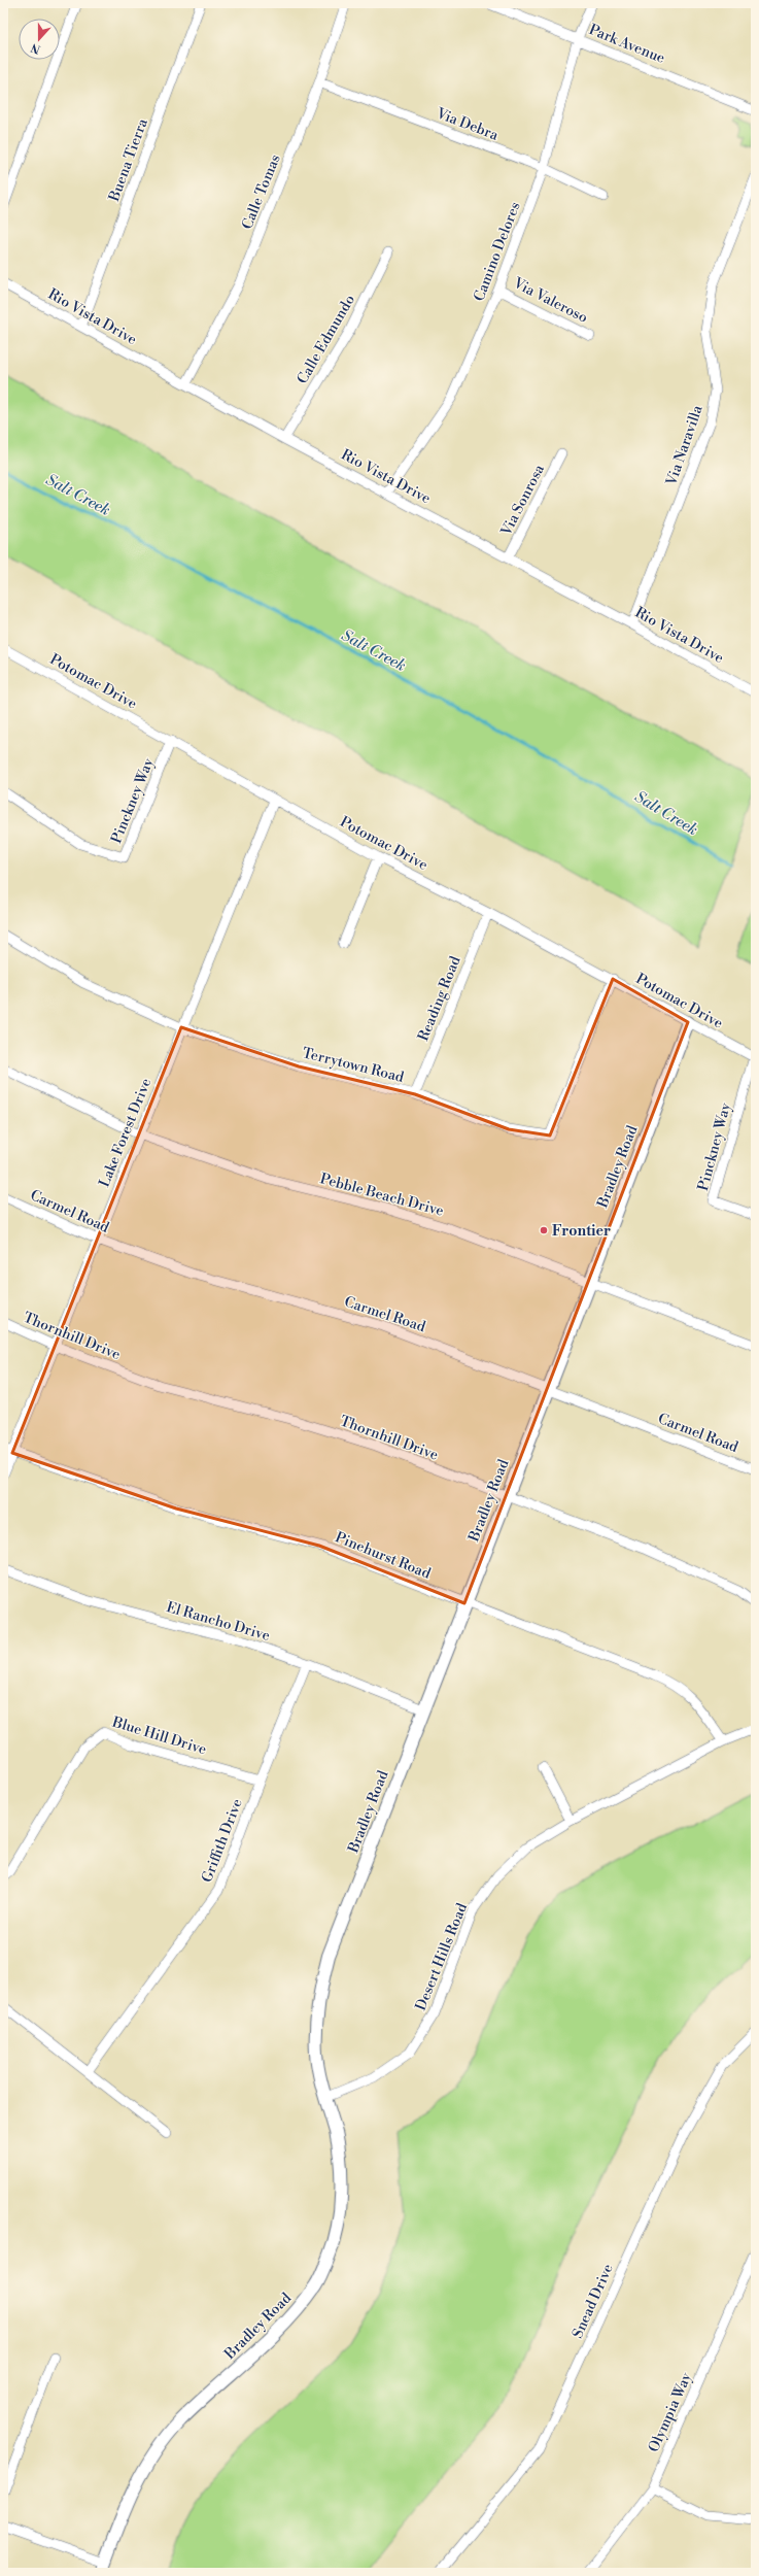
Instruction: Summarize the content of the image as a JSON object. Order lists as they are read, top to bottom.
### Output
{
  "streets": {
    "street": [
      "Park Avenue",
      "Via Debra",
      "Buena Tierra",
      "Calle Tomas",
      "Camino Delores",
      "Via Valeroso",
      "Rio Vista Drive",
      "Calle Edmundo",
      "Via Naravilla",
      "Via Sonrosa",
      "Potomac Drive",
      "Pinckney Way",
      "Reading Road",
      "Terrytown Road",
      "Lake Forest Drive",
      "Bradley Road",
      "Pebble Beach Drive",
      "Carmel Road",
      "Thornhill Drive",
      "Pinehurst Road",
      "El Rancho Drive",
      "Blue Hill Drive",
      "Griffith Drive",
      "Desert Hills Road",
      "Snead Drive",
      "Olympia Way"
    ]
  },
  "crossings": [
    ["Park Avenue", "Camino Delores"],
    ["Via Debra", "Calle Tomas"],
    ["Via Debra", "Camino Delores"],
    ["Buena Tierra", "Rio Vista Drive"],
    ["Calle Tomas", "Rio Vista Drive"],
    ["Camino Delores", "Via Valeroso"],
    ["Camino Delores", "Rio Vista Drive"],
    ["Rio Vista Drive", "Calle Edmundo"],
    ["Rio Vista Drive", "Via Naravilla"],
    ["Rio Vista Drive", "Via Sonrosa"],
    ["Potomac Drive", "Pinckney Way"],
    ["Potomac Drive", "Reading Road"],
    ["Potomac Drive", "Terrytown Road"],
    ["Potomac Drive", "Lake Forest Drive"],
    ["Potomac Drive", "Bradley Road"],
    ["Reading Road", "Terrytown Road"],
    ["Terrytown Road", "Lake Forest Drive"],
    ["Lake Forest Drive", "Pebble Beach Drive"],
    ["Lake Forest Drive", "Carmel Road"],
    ["Lake Forest Drive", "Thornhill Drive"],
    ["Lake Forest Drive", "Pinehurst Road"],
    ["Bradley Road", "Pebble Beach Drive"],
    ["Bradley Road", "Carmel Road"],
    ["Bradley Road", "Thornhill Drive"],
    ["Bradley Road", "Pinehurst Road"],
    ["Bradley Road", "El Rancho Drive"],
    ["Bradley Road", "Desert Hills Road"],
    ["Pinehurst Road", "Desert Hills Road"],
    ["El Rancho Drive", "Griffith Drive"],
    ["Blue Hill Drive", "Griffith Drive"]
  ],
  "water": ["Salt Creek"],
  "places": ["Frontier"],
  "north": "bottom"
}
